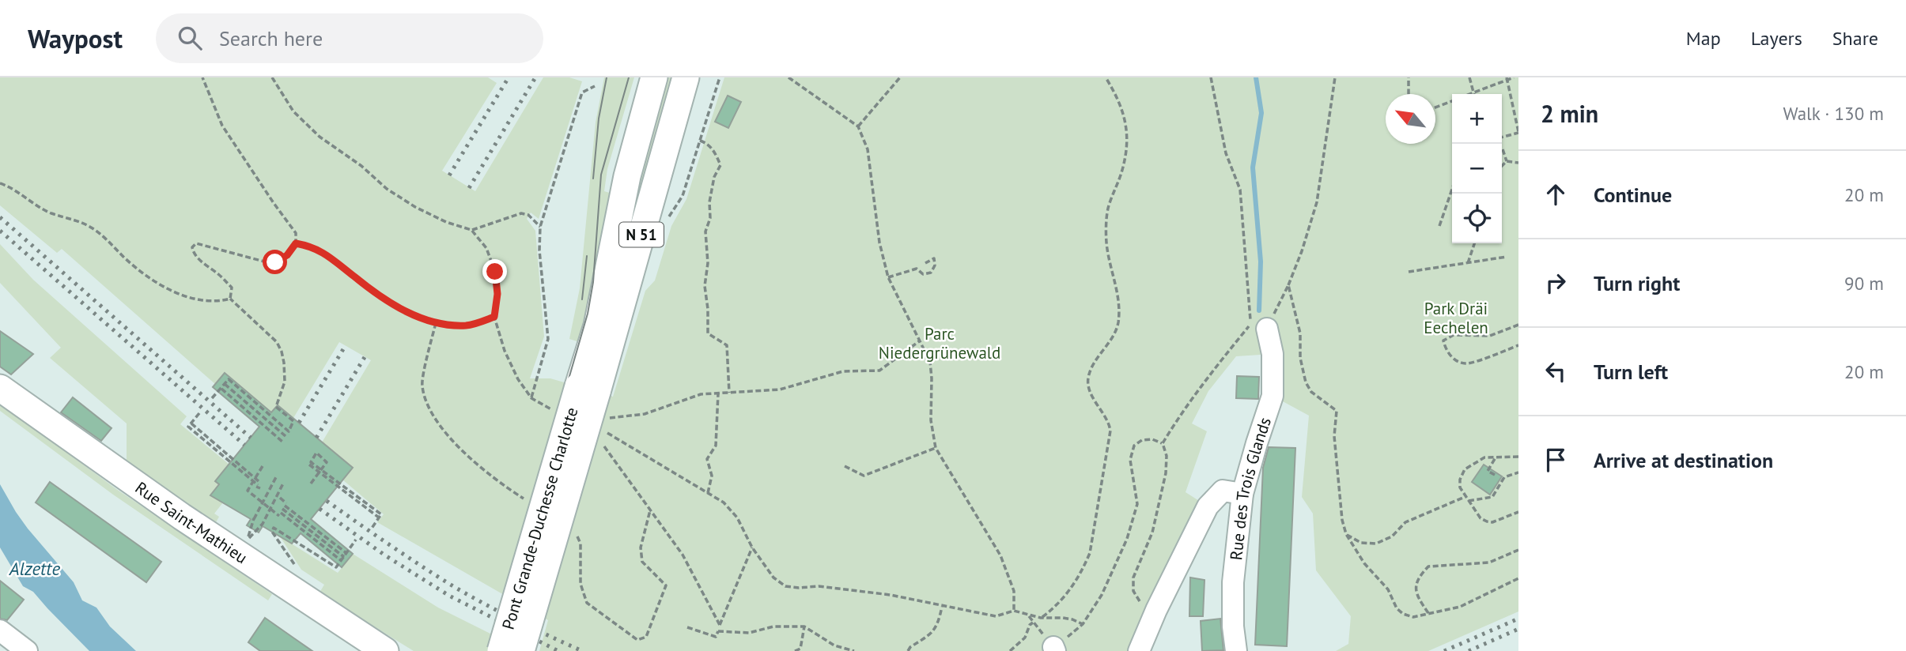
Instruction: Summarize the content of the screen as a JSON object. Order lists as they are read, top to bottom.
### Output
{
  "streets": {
    "main road": ["N 51", "Pont Grande-Duchesse Charlotte", "Rue Saint-Mathieu"],
    "street": ["Rue des Trois Glands"]
  },
  "crossings": [
    ["N 51", "Pont Grande-Duchesse Charlotte"]
  ],
  "water": ["Alzette"],
  "parks": ["Park Dräi Eechelen", "Parc Niedergrünewald"],
  "north": "top left",
  "page": {
    "header": "Waypost",
    "search": "Search here",
    "nav": ["Map", "Layers", "Share"],
    "heading": ["2 min", "Walk · 130 m"],
    "map_buttons": ["+", "−"],
    "list": [
      ["Continue", "20 m"],
      ["Turn right", "90 m"],
      ["Turn left", "20 m"],
      "Arrive at destination"
    ]
  }
}
